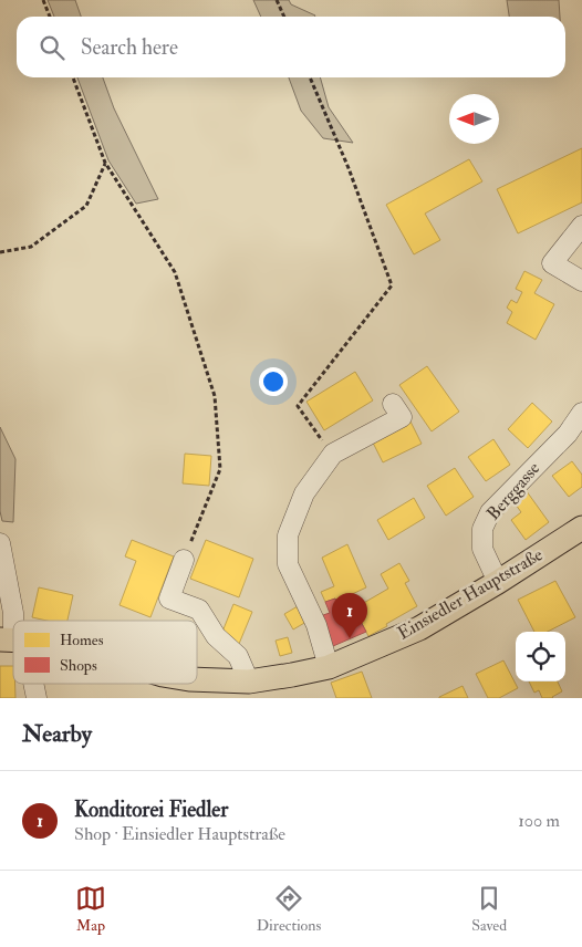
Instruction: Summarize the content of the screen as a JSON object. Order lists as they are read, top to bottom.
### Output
{
  "streets": {
    "main road": ["Einsiedler Hauptstraße"],
    "street": ["Berggasse"]
  },
  "crossings": [
    ["Berggasse", "Einsiedler Hauptstraße"]
  ],
  "legend": ["Homes", "Shops"],
  "north": "left",
  "page": {
    "search": "Search here",
    "pins": "1",
    "heading": "Nearby",
    "list": [
      {
        "mark": "1",
        "name": "Konditorei Fiedler",
        "note": "Shop · Einsiedler Hauptstraße",
        "value": "100 m"
      }
    ],
    "nav": ["Map", "Directions", "Saved"]
  }
}
